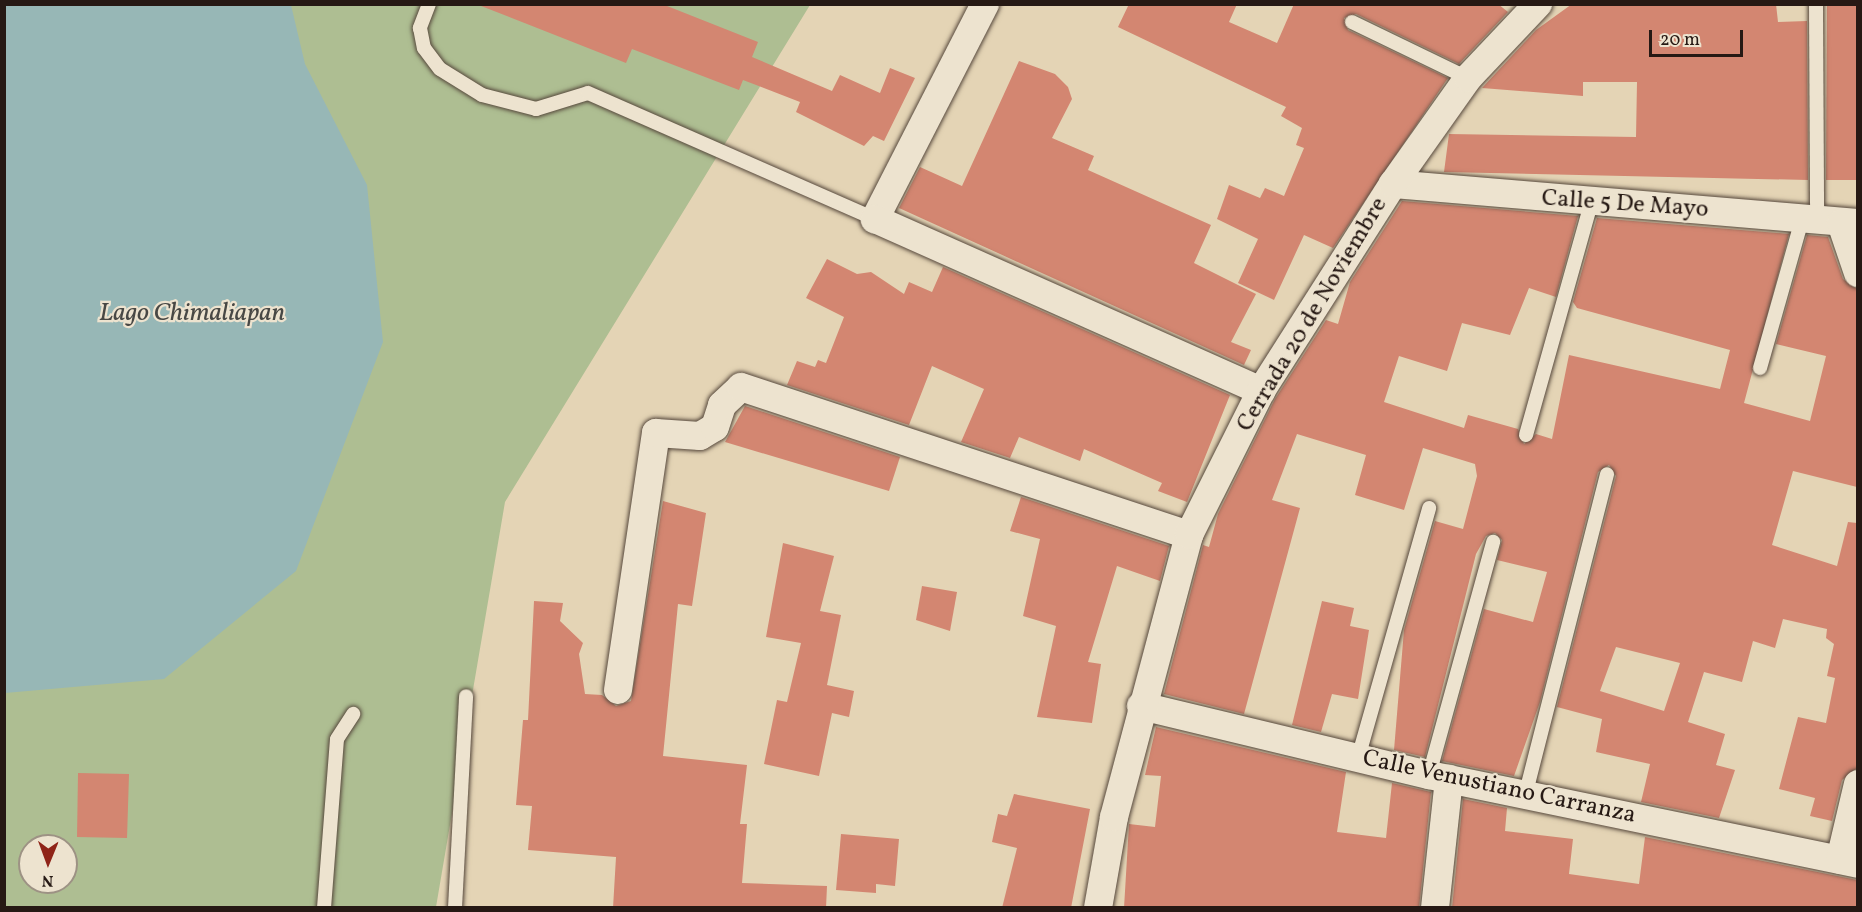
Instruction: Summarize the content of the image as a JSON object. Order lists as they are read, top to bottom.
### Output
{
  "streets": {
    "street": ["Calle 5 De Mayo", "Cerrada 20 de Noviembre", "Calle Venustiano Carranza"]
  },
  "crossings": [
    ["Calle 5 De Mayo", "Cerrada 20 de Noviembre"],
    ["Cerrada 20 de Noviembre", "Calle Venustiano Carranza"]
  ],
  "water": ["Lago Chimaliapan"],
  "scale_bar": "20 m",
  "north": "bottom"
}
